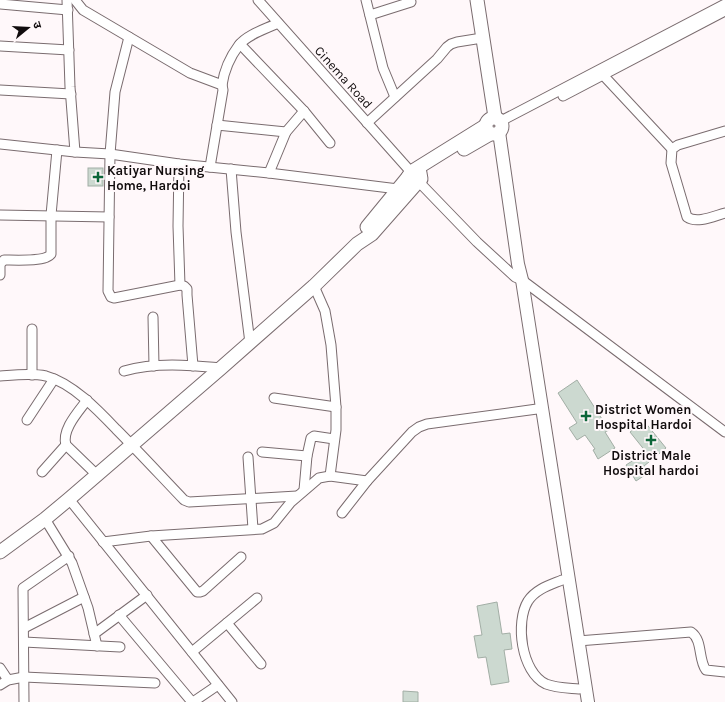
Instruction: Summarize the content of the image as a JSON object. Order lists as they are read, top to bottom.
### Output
{
  "streets": {
    "street": ["Cinema Road"]
  },
  "places": {
    "health": ["Katiyar Nursing Home, Hardoi", "District Women Hospital Hardoi", "District Male Hospital hardoi"]
  },
  "north": "right"
}
